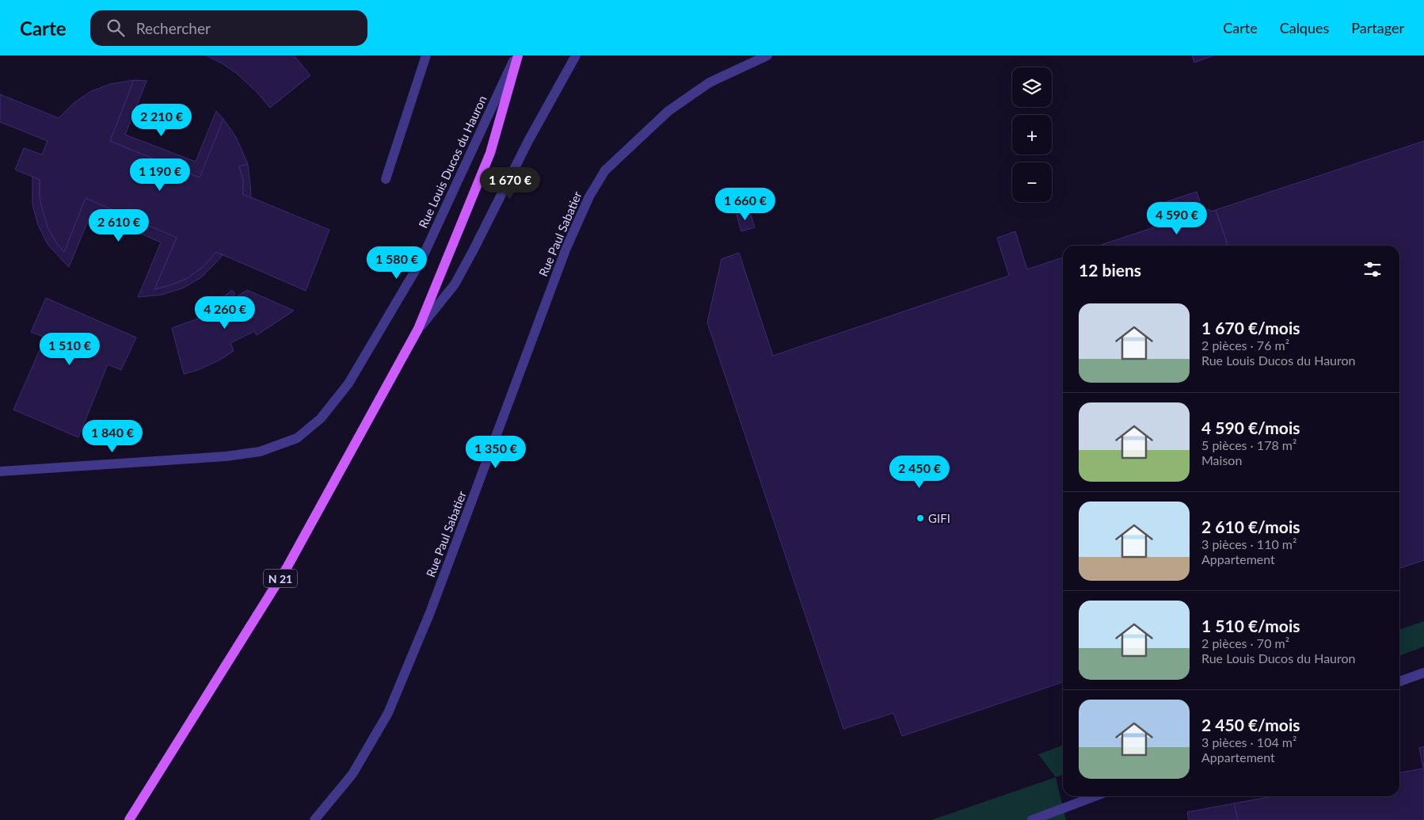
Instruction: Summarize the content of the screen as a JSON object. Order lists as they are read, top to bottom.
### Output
{
  "streets": {
    "main road": ["N 21"],
    "street": ["Rue Louis Ducos du Hauron", "Rue Paul Sabatier"]
  },
  "crossings": [
    ["Rue Louis Ducos du Hauron", "N 21"]
  ],
  "places": ["GIFI"],
  "page": {
    "header": "Carte",
    "search": "Rechercher",
    "nav": ["Carte", "Calques", "Partager"],
    "map_buttons": ["+", "−"],
    "price": [
      "2 210 €",
      "1 190 €",
      "1 670 €",
      "1 660 €",
      "4 590 €",
      "2 610 €",
      "1 580 €",
      "4 260 €",
      "1 510 €",
      "1 840 €",
      "1 350 €",
      "2 450 €"
    ],
    "heading": "12 biens",
    "list": [
      {
        "name": "1 670 €/mois",
        "note": "2 pièces · 76 m² · Rue Louis Ducos du Hauron"
      },
      {
        "name": "4 590 €/mois",
        "note": "5 pièces · 178 m² · Maison"
      },
      {
        "name": "2 610 €/mois",
        "note": "3 pièces · 110 m² · Appartement"
      },
      {
        "name": "1 510 €/mois",
        "note": "2 pièces · 70 m² · Rue Louis Ducos du Hauron"
      },
      {
        "name": "2 450 €/mois",
        "note": "3 pièces · 104 m² · Appartement"
      }
    ]
  }
}
